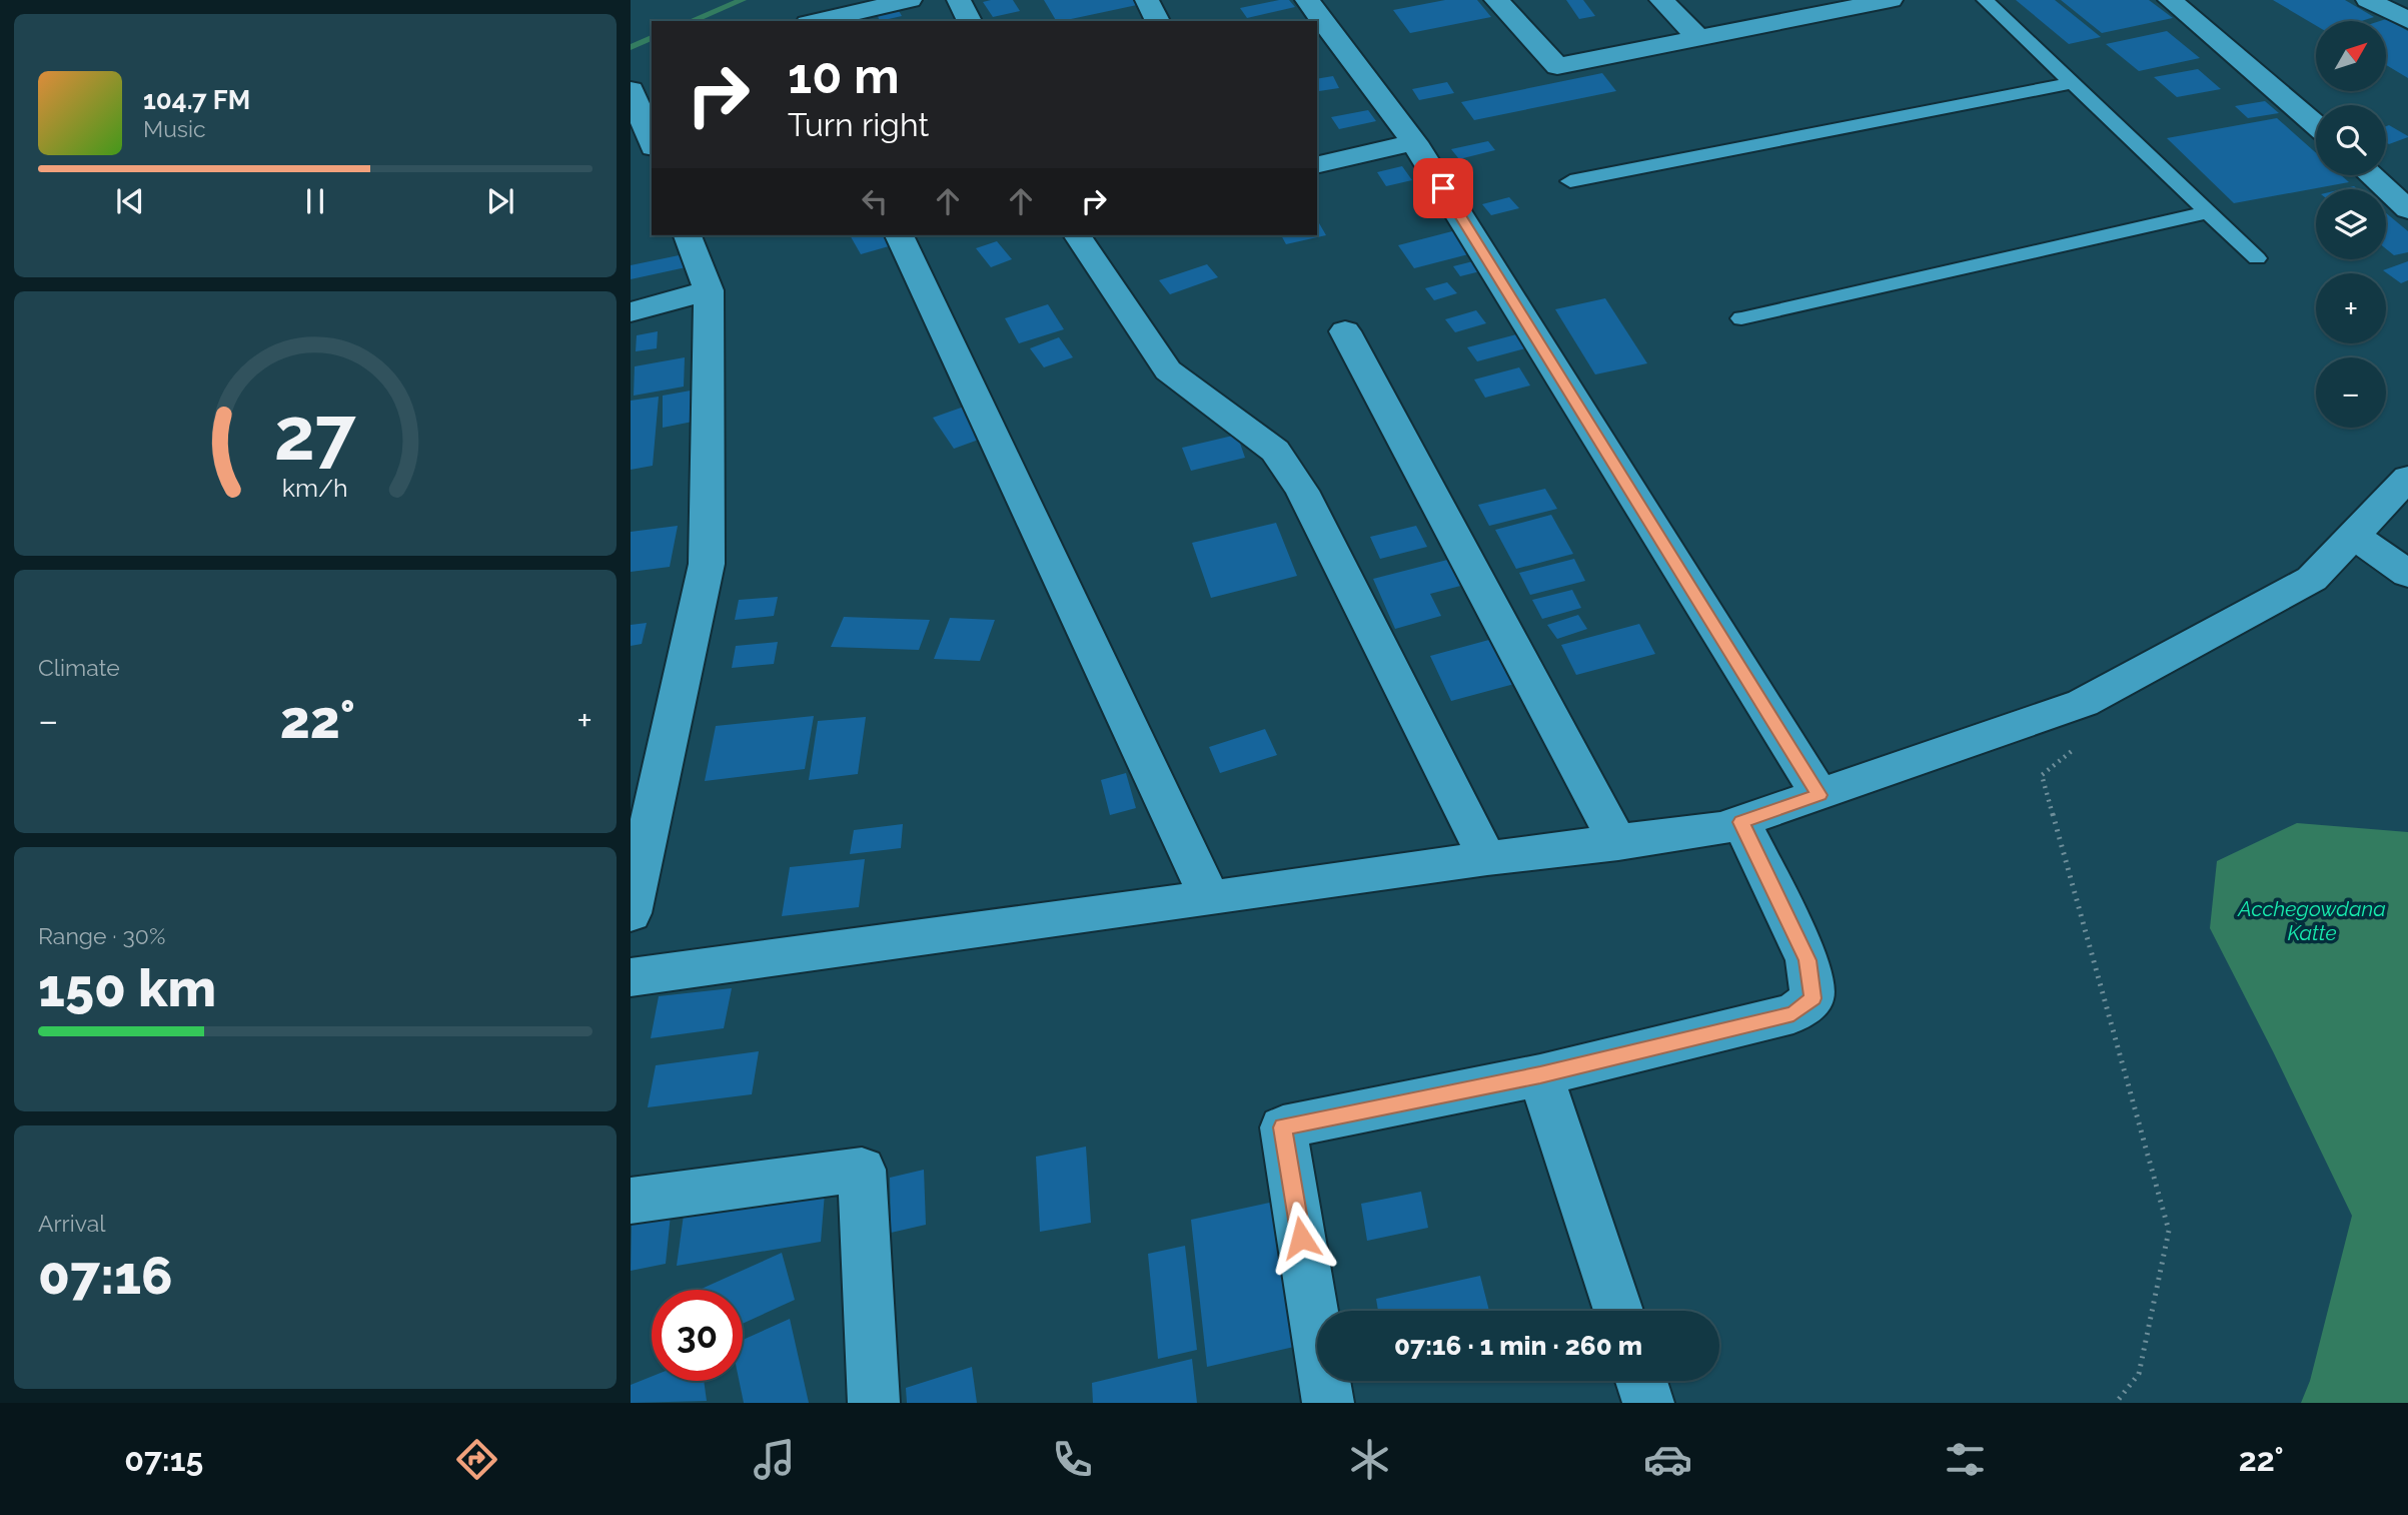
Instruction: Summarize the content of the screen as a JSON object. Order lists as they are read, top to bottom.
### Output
{
  "water": ["Acchegowdana Katte"],
  "north": "top right",
  "page": {
    "map_buttons": ["+", "−"],
    "turn": ["10 m", "Turn right"],
    "song": ["104.7 FM", "Music"],
    "tile": [
      "Climate",
      ["Range · 30%", "150 km"],
      ["Arrival", "07:16"]
    ],
    "heat": ["−", "22°", "+"],
    "limit": "30",
    "trip": "07:16 · 1 min · 260 m",
    "tabs": ["07:15", "22°"],
    "gauge": ["27", "km/h"]
  }
}
